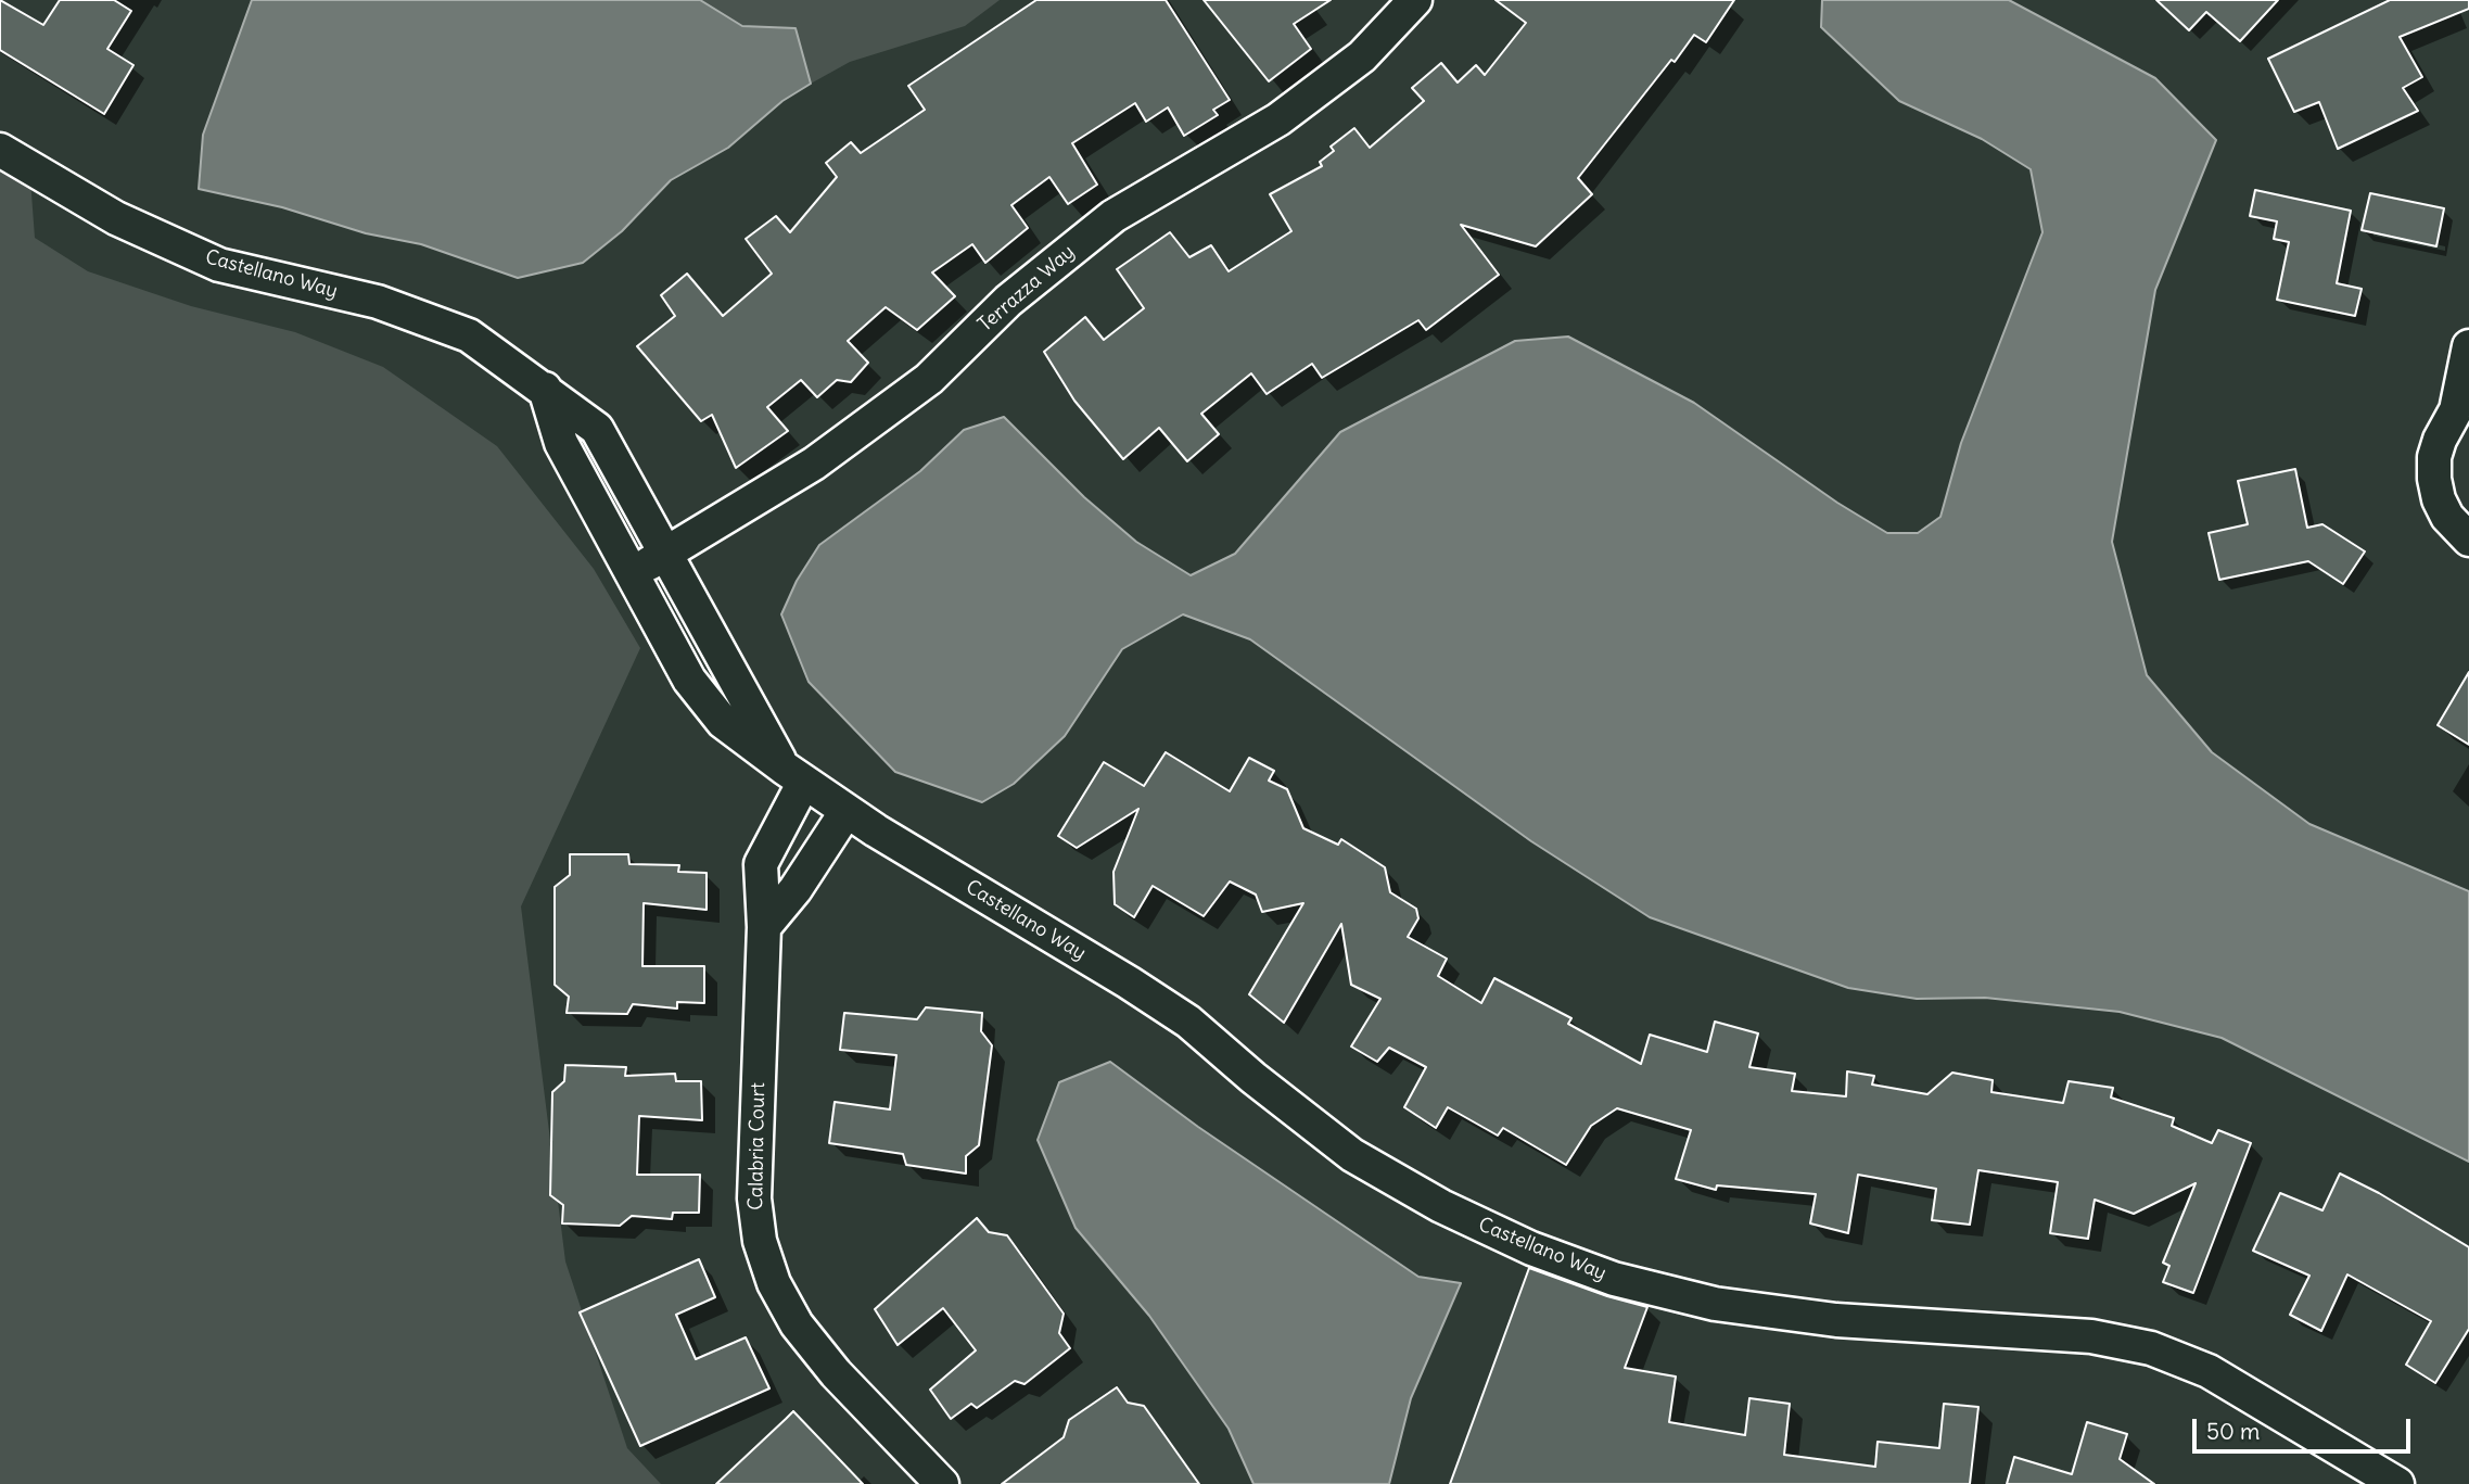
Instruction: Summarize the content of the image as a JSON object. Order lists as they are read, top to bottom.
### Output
{
  "streets": {
    "street": ["Castellano Way", "Terrazza Way", "Calabria Court"]
  },
  "crossings": [
    ["Castellano Way", "Terrazza Way"],
    ["Castellano Way", "Calabria Court"]
  ],
  "scale_bar": "50 m"
}
